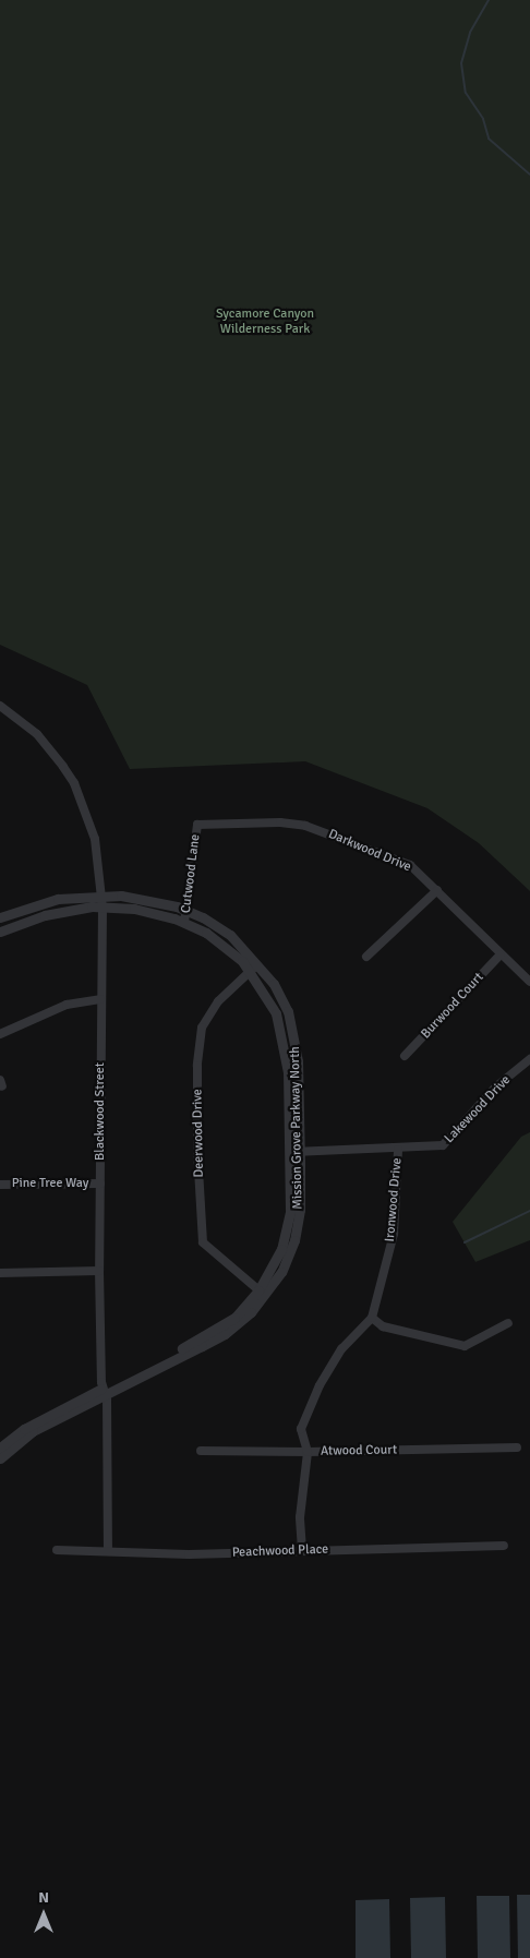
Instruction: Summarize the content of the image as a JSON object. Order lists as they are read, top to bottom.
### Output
{
  "streets": {
    "street": [
      "Darkwood Drive",
      "Cutwood Lane",
      "Burwood Court",
      "Lakewood Drive",
      "Blackwood Street",
      "Mission Grove Parkway North",
      "Deerwood Drive",
      "Pine Tree Way",
      "Ironwood Drive",
      "Atwood Court",
      "Peachwood Place"
    ]
  },
  "crossings": [
    ["Darkwood Drive", "Cutwood Lane"],
    ["Darkwood Drive", "Burwood Court"],
    ["Cutwood Lane", "Mission Grove Parkway North"],
    ["Lakewood Drive", "Mission Grove Parkway North"],
    ["Lakewood Drive", "Ironwood Drive"],
    ["Blackwood Street", "Mission Grove Parkway North"],
    ["Blackwood Street", "Pine Tree Way"],
    ["Blackwood Street", "Peachwood Place"],
    ["Mission Grove Parkway North", "Deerwood Drive"],
    ["Ironwood Drive", "Atwood Court"],
    ["Ironwood Drive", "Peachwood Place"]
  ],
  "parks": ["Sycamore Canyon Wilderness Park"],
  "north": "top"
}
